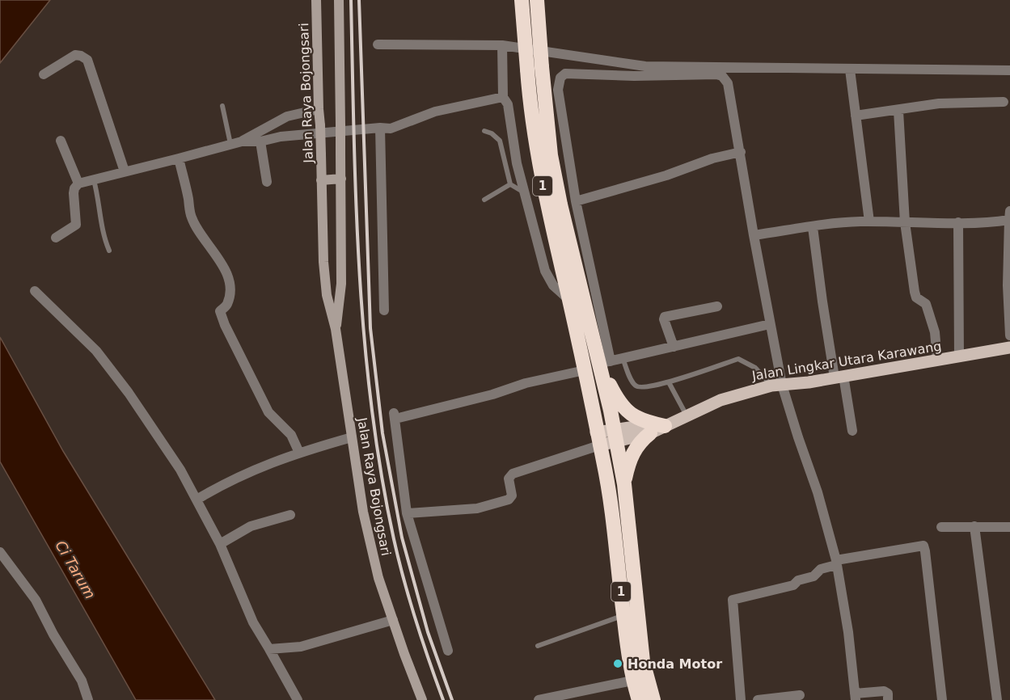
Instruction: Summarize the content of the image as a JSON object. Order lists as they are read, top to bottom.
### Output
{
  "streets": {
    "highway": ["1"],
    "main road": ["Jalan Lingkar Utara Karawang"],
    "street": ["Jalan Raya Bojongsari"]
  },
  "crossings": [
    ["1", "Jalan Lingkar Utara Karawang"]
  ],
  "water": ["Ci Tarum"],
  "places": ["Honda Motor"]
}
